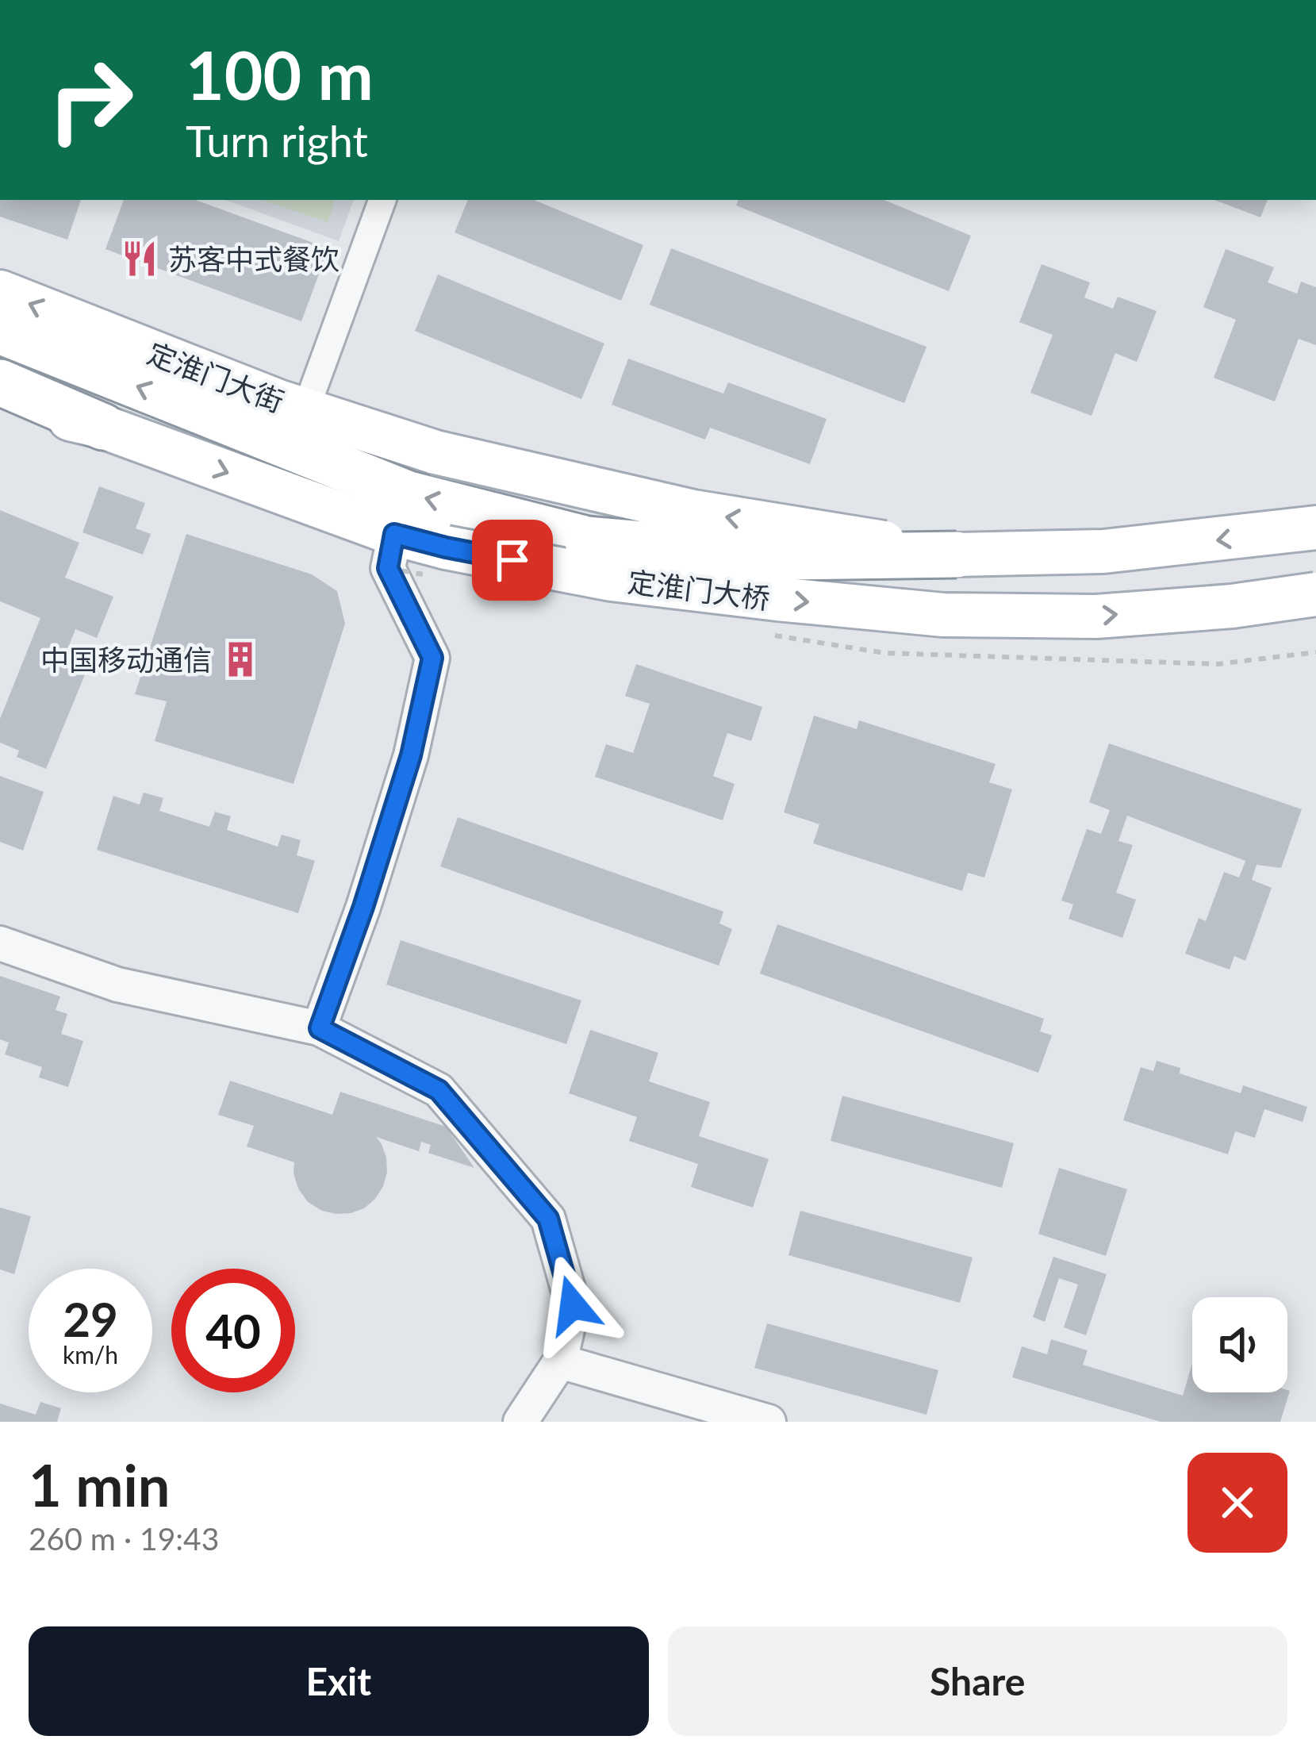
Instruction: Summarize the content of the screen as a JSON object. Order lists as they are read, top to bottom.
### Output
{
  "streets": {
    "main road": ["定淮门大街", "定淮门大桥"]
  },
  "one_way": ["定淮门大街", "定淮门大桥"],
  "places": {
    "restaurant": ["苏客中式餐饮"],
    "building": ["中国移动通信"]
  },
  "page": {
    "turn": ["100 m", "Turn right"],
    "speed": "29 km/h",
    "limit": "40",
    "heading": ["1 min", "260 m · 19:43"],
    "buttons": ["Exit", "Share"]
  }
}
